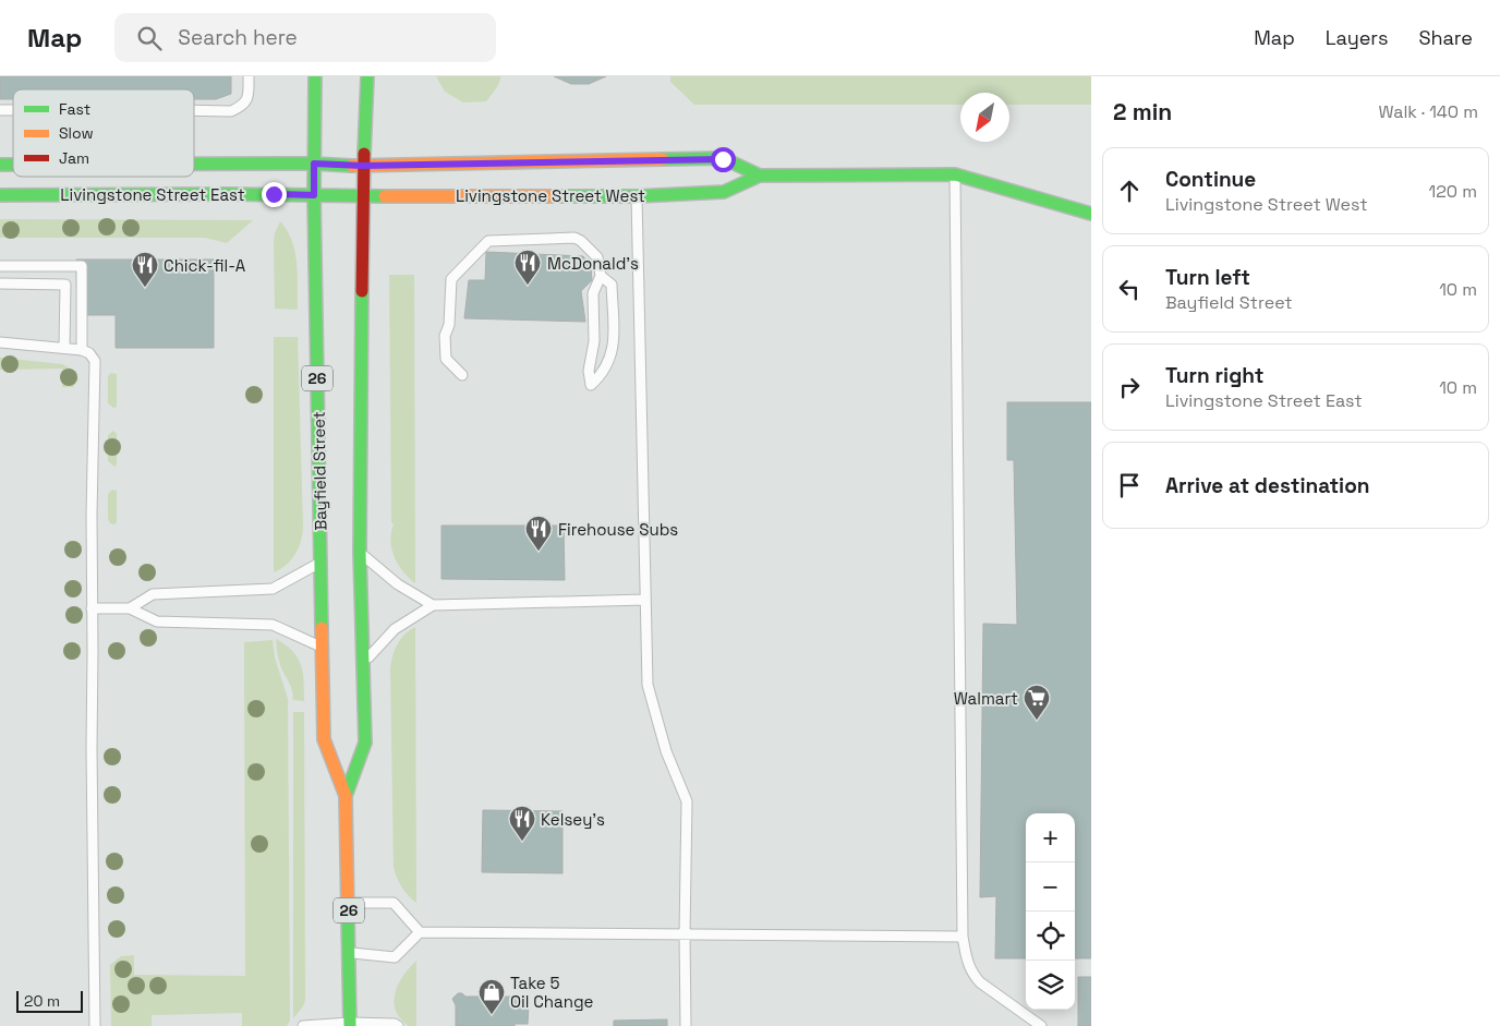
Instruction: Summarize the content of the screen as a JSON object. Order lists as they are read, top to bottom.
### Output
{
  "streets": {
    "street": [
      "Livingstone Street East",
      "Livingstone Street West",
      "26",
      "Bayfield Street"
    ]
  },
  "crossings": [
    ["Livingstone Street East", "Livingstone Street West"],
    ["Livingstone Street East", "Bayfield Street"],
    ["Livingstone Street West", "Bayfield Street"]
  ],
  "places": {
    "restaurant": [
      "McDonald's",
      "Chick-fil-A",
      "Firehouse Subs",
      "Kelsey's"
    ],
    "supermarket": ["Walmart"],
    "shop": ["Take 5 Oil Change"]
  },
  "legend": ["Fast", "Slow", "Jam"],
  "scale_bar": "20 m",
  "north": "bottom left",
  "page": {
    "header": "Map",
    "search": "Search here",
    "nav": ["Map", "Layers", "Share"],
    "heading": ["2 min", "Walk · 140 m"],
    "list": [
      ["Continue", "Livingstone Street West", "120 m"],
      ["Turn left", "Bayfield Street", "10 m"],
      ["Turn right", "Livingstone Street East", "10 m"],
      "Arrive at destination"
    ],
    "map_buttons": ["+", "−"],
    "scale": "20 m"
  }
}
